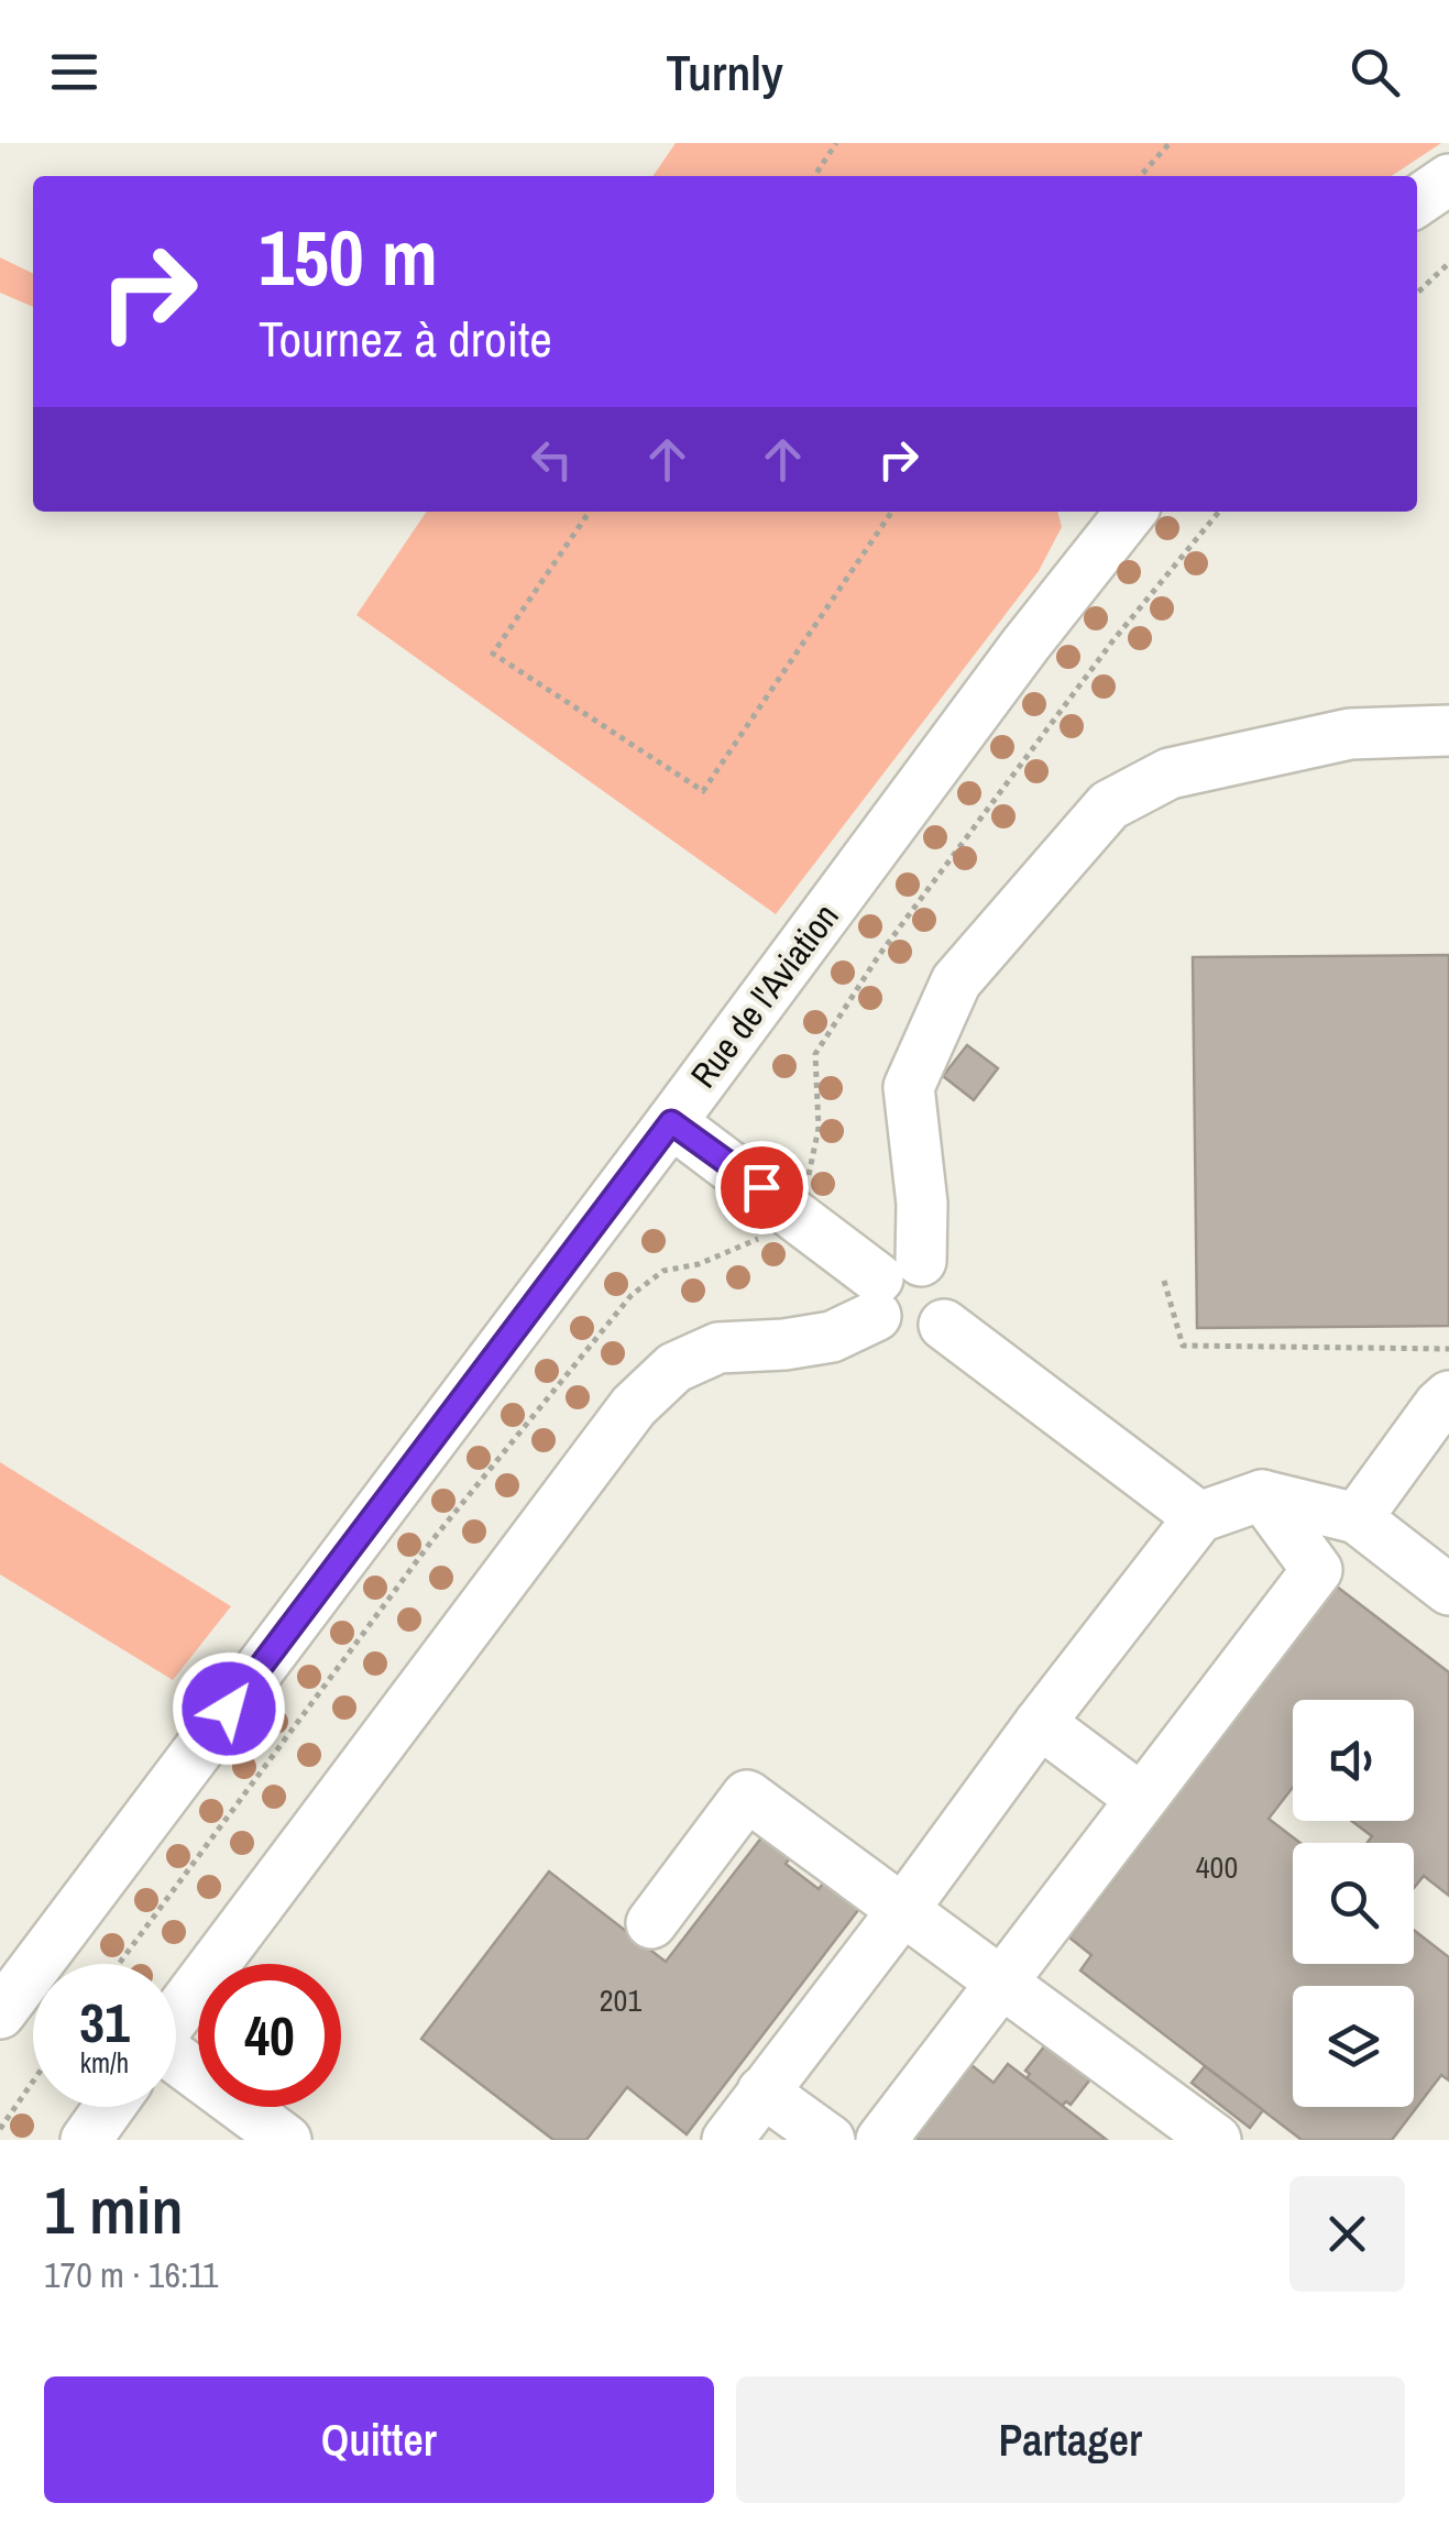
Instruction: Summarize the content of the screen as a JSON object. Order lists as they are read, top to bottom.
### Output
{
  "streets": {
    "street": ["Rue de l'Aviation"]
  },
  "house_numbers": ["400", "201"],
  "page": {
    "header": "Turnly",
    "turn": ["150 m", "Tournez à droite"],
    "speed": "31 km/h",
    "limit": "40",
    "heading": ["1 min", "170 m · 16:11"],
    "buttons": ["Quitter", "Partager"]
  }
}
